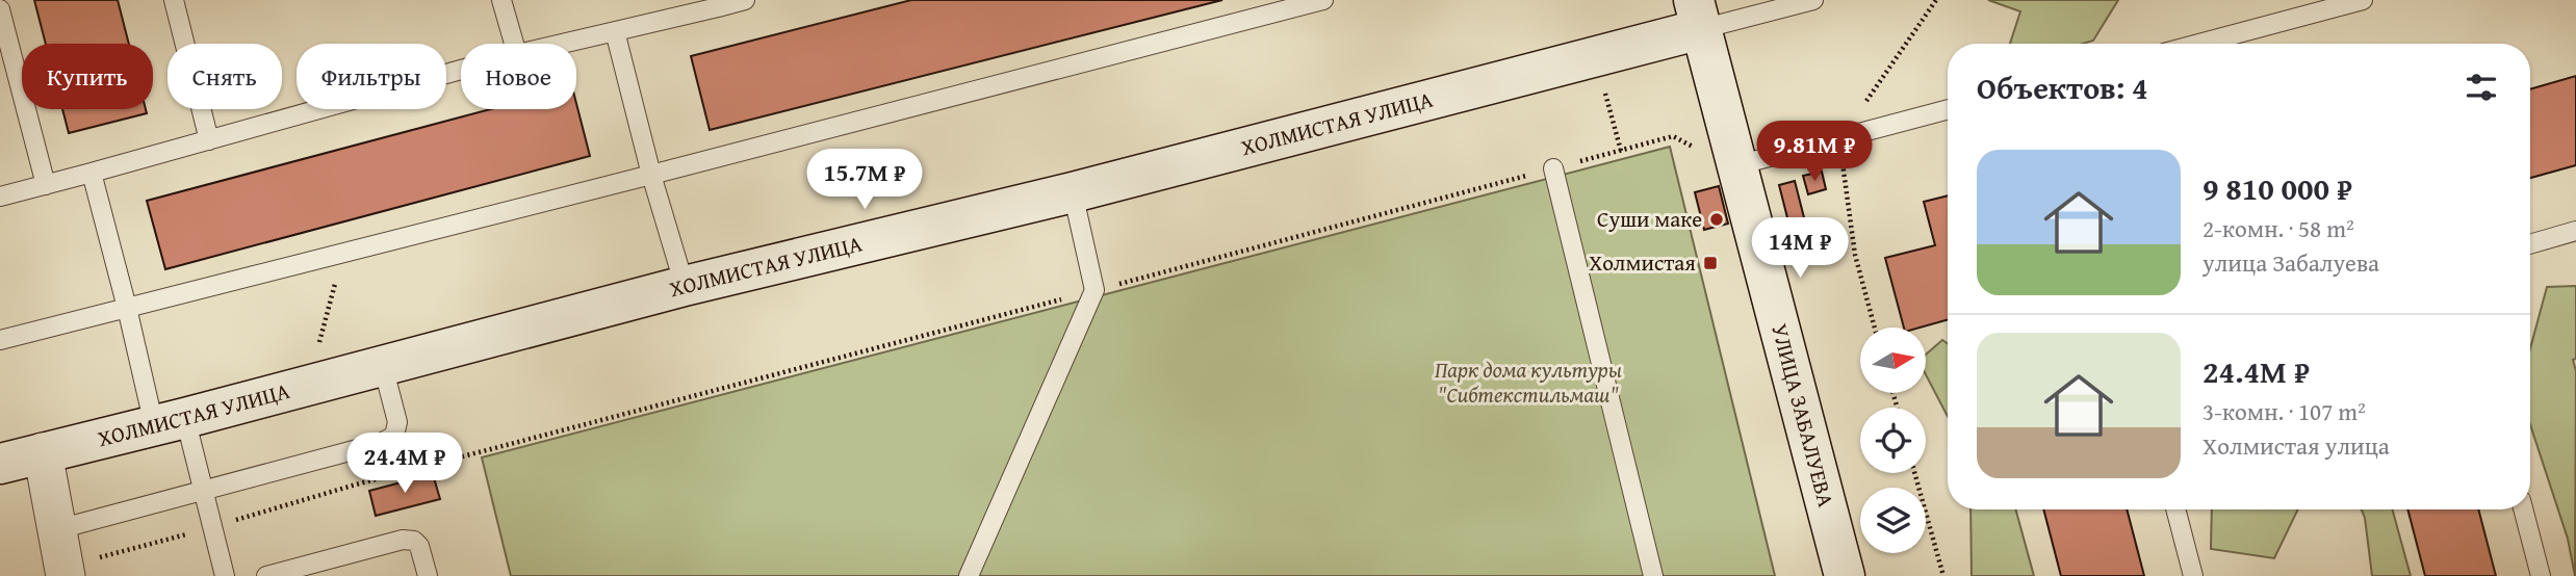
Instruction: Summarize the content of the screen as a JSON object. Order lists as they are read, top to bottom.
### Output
{
  "streets": {
    "street": ["ХОЛМИСТАЯ УЛИЦА", "УЛИЦА ЗАБАЛУЕВА"]
  },
  "crossings": [
    ["ХОЛМИСТАЯ УЛИЦА", "УЛИЦА ЗАБАЛУЕВА"]
  ],
  "parks": ["Парк дома культуры \"Сибтекстильмаш\""],
  "places": {
    "other": ["Суши маке"],
    "transit": ["Холмистая"]
  },
  "north": "right",
  "page": {
    "chip": [
      "Купить",
      "Снять",
      "Фильтры",
      "Новое"
    ],
    "heading": "Объектов: 4",
    "price": [
      "9.81M ₽",
      "15.7M ₽",
      "14M ₽",
      "24.4M ₽"
    ],
    "list": [
      {
        "name": "9 810 000 ₽",
        "note": "2-комн. · 58 m² · улица Забалуева"
      },
      {
        "name": "24.4M ₽",
        "note": "3-комн. · 107 m² · Холмистая улица"
      }
    ]
  }
}
